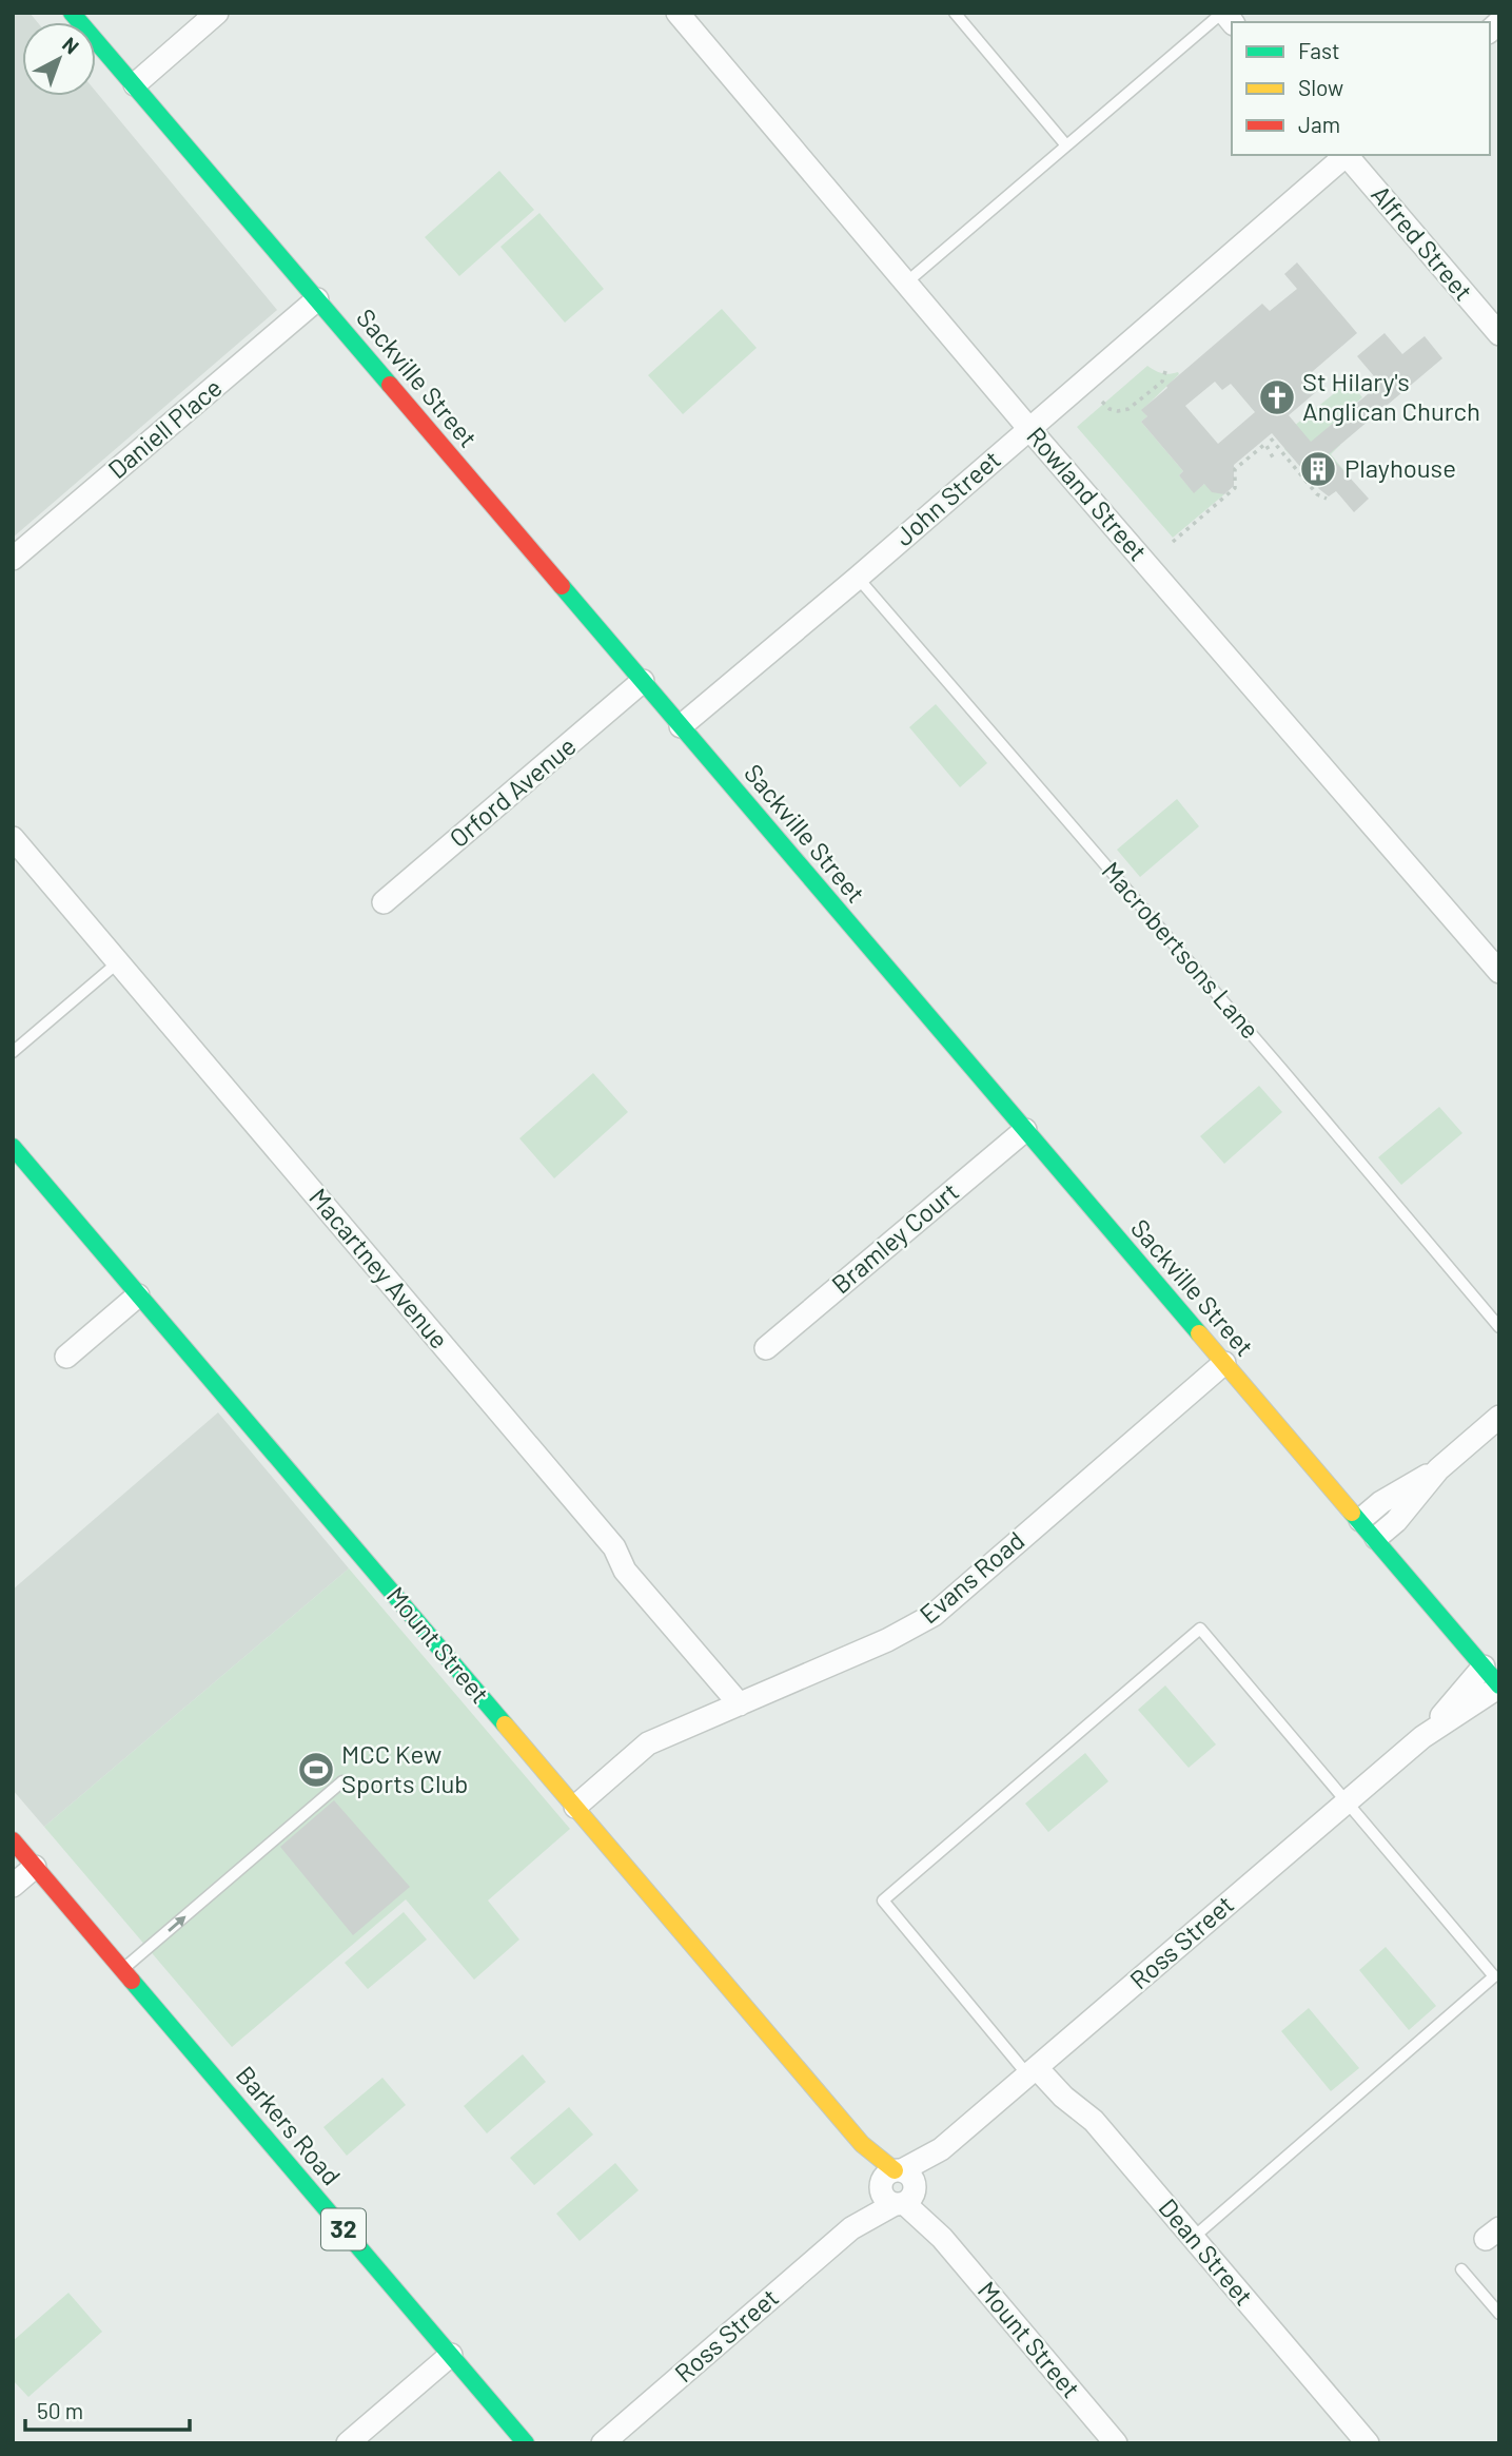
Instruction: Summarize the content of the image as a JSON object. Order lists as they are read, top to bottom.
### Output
{
  "streets": {
    "street": [
      "Alfred Street",
      "Sackville Street",
      "Daniell Place",
      "Rowland Street",
      "John Street",
      "Orford Avenue",
      "Bramley Court",
      "Macartney Avenue",
      "Evans Road",
      "Mount Street",
      "Ross Street",
      "Barkers Road",
      "32",
      "Dean Street"
    ],
    "lane": ["Macrobertsons Lane"]
  },
  "crossings": [
    ["Sackville Street", "Daniell Place"],
    ["Sackville Street", "John Street"],
    ["Sackville Street", "Orford Avenue"],
    ["Sackville Street", "Bramley Court"],
    ["Sackville Street", "Evans Road"],
    ["Sackville Street", "Ross Street"],
    ["Rowland Street", "John Street"],
    ["John Street", "Macrobertsons Lane"],
    ["Macartney Avenue", "Evans Road"],
    ["Evans Road", "Mount Street"],
    ["Mount Street", "Ross Street"],
    ["Ross Street", "Dean Street"]
  ],
  "places": {
    "church": ["St Hilary's Anglican Church"],
    "building": ["Playhouse"],
    "sports": ["MCC Kew Sports Club"]
  },
  "legend": ["Fast", "Slow", "Jam"],
  "scale_bar": "50 m",
  "north": "top right"
}
